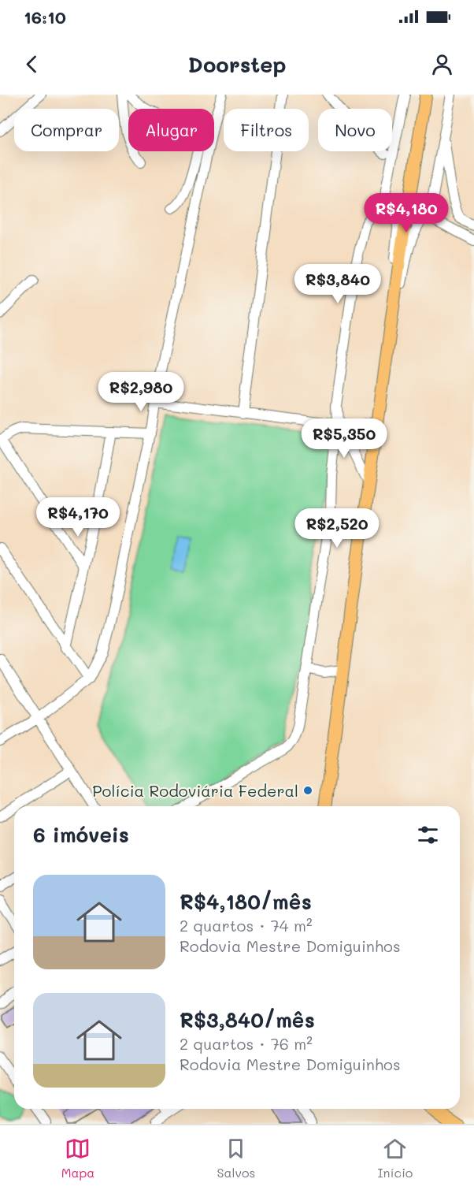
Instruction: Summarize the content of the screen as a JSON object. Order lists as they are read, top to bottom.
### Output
{
  "places": ["Polícia Rodoviária Federal"],
  "page": {
    "status": "16:10",
    "header": "Doorstep",
    "chip": [
      "Comprar",
      "Alugar",
      "Filtros",
      "Novo"
    ],
    "price": [
      "R$4,180",
      "R$3,840",
      "R$2,980",
      "R$5,350",
      "R$4,170",
      "R$2,520"
    ],
    "heading": "6 imóveis",
    "list": [
      {
        "name": "R$4,180/mês",
        "note": "2 quartos · 74 m² · Rodovia Mestre Domiguinhos"
      },
      {
        "name": "R$3,840/mês",
        "note": "2 quartos · 76 m² · Rodovia Mestre Domiguinhos"
      }
    ],
    "tabs": ["Mapa", "Salvos", "Início"]
  }
}
